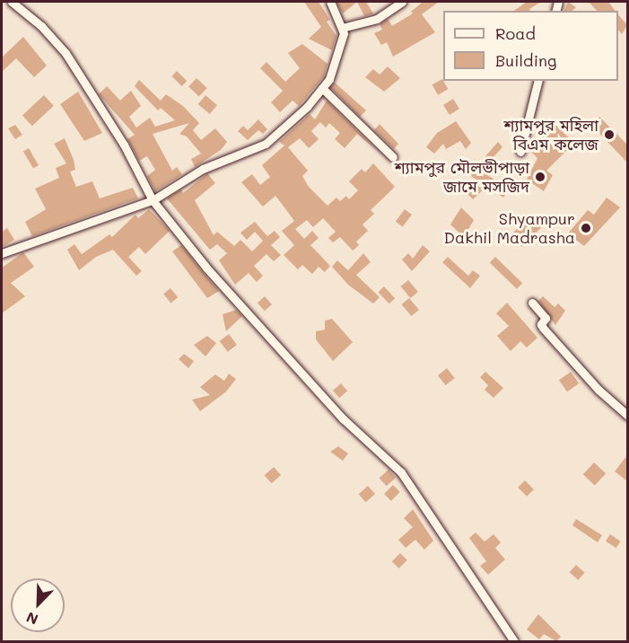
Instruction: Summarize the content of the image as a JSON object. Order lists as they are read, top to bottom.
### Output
{
  "places": ["শ্যামপুর মহিলা বিএম কলেজ", "শ্যামপুর মৌলভীপাড়া জামে মসজিদ", "Shyampur Dakhil Madrasha"],
  "legend": ["Road", "Building"],
  "north": "bottom left"
}
